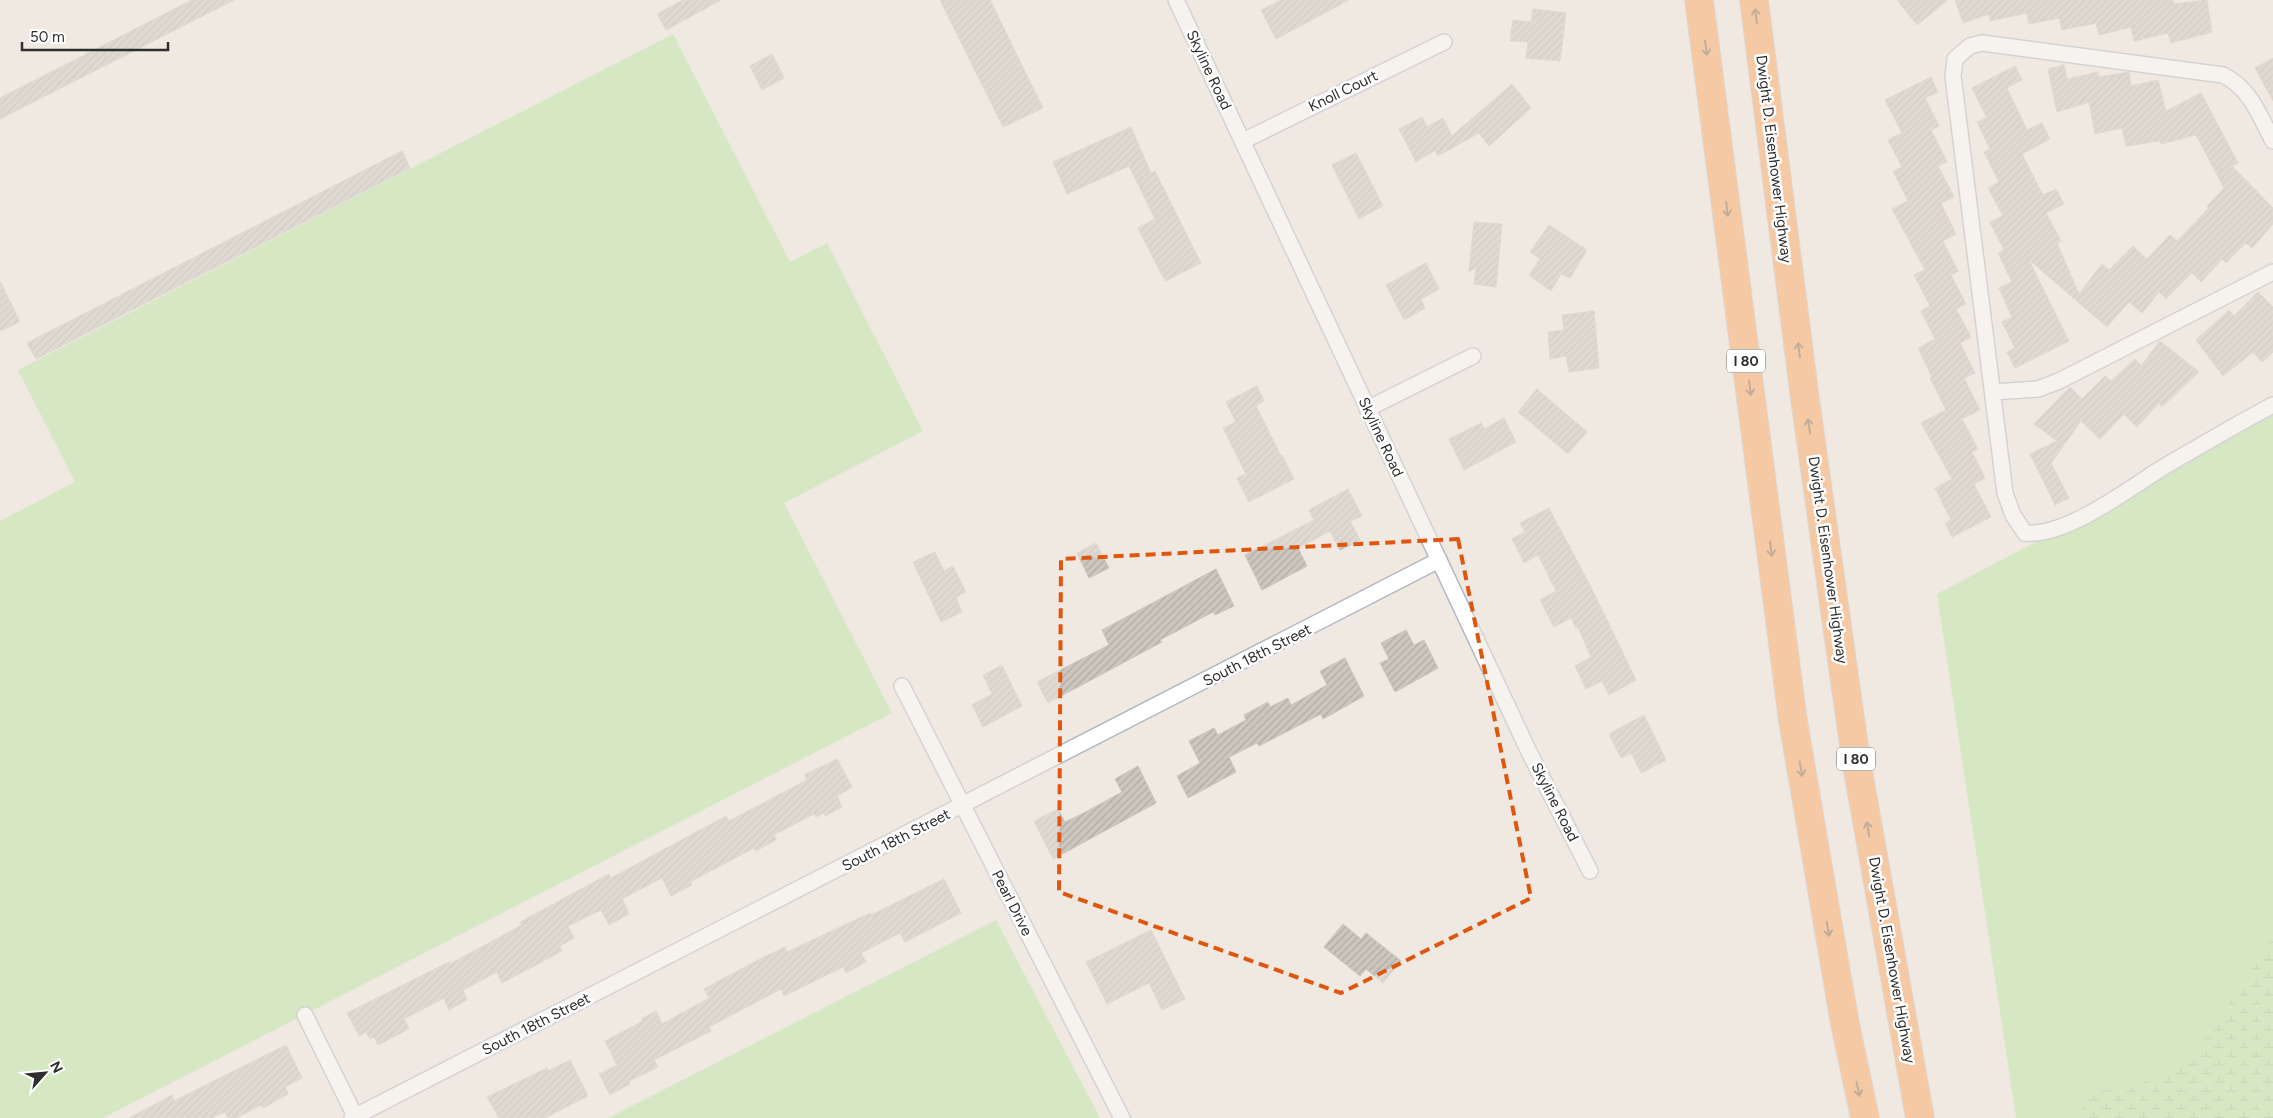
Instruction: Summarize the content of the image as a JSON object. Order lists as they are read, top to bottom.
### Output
{
  "streets": {
    "highway": ["Dwight D. Eisenhower Highway", "I 80"],
    "street": [
      "Skyline Road",
      "Knoll Court",
      "South 18th Street",
      "Pearl Drive"
    ]
  },
  "crossings": [
    ["Skyline Road", "Knoll Court"],
    ["Skyline Road", "South 18th Street"],
    ["South 18th Street", "Pearl Drive"]
  ],
  "scale_bar": "50 m",
  "north": "top right"
}
